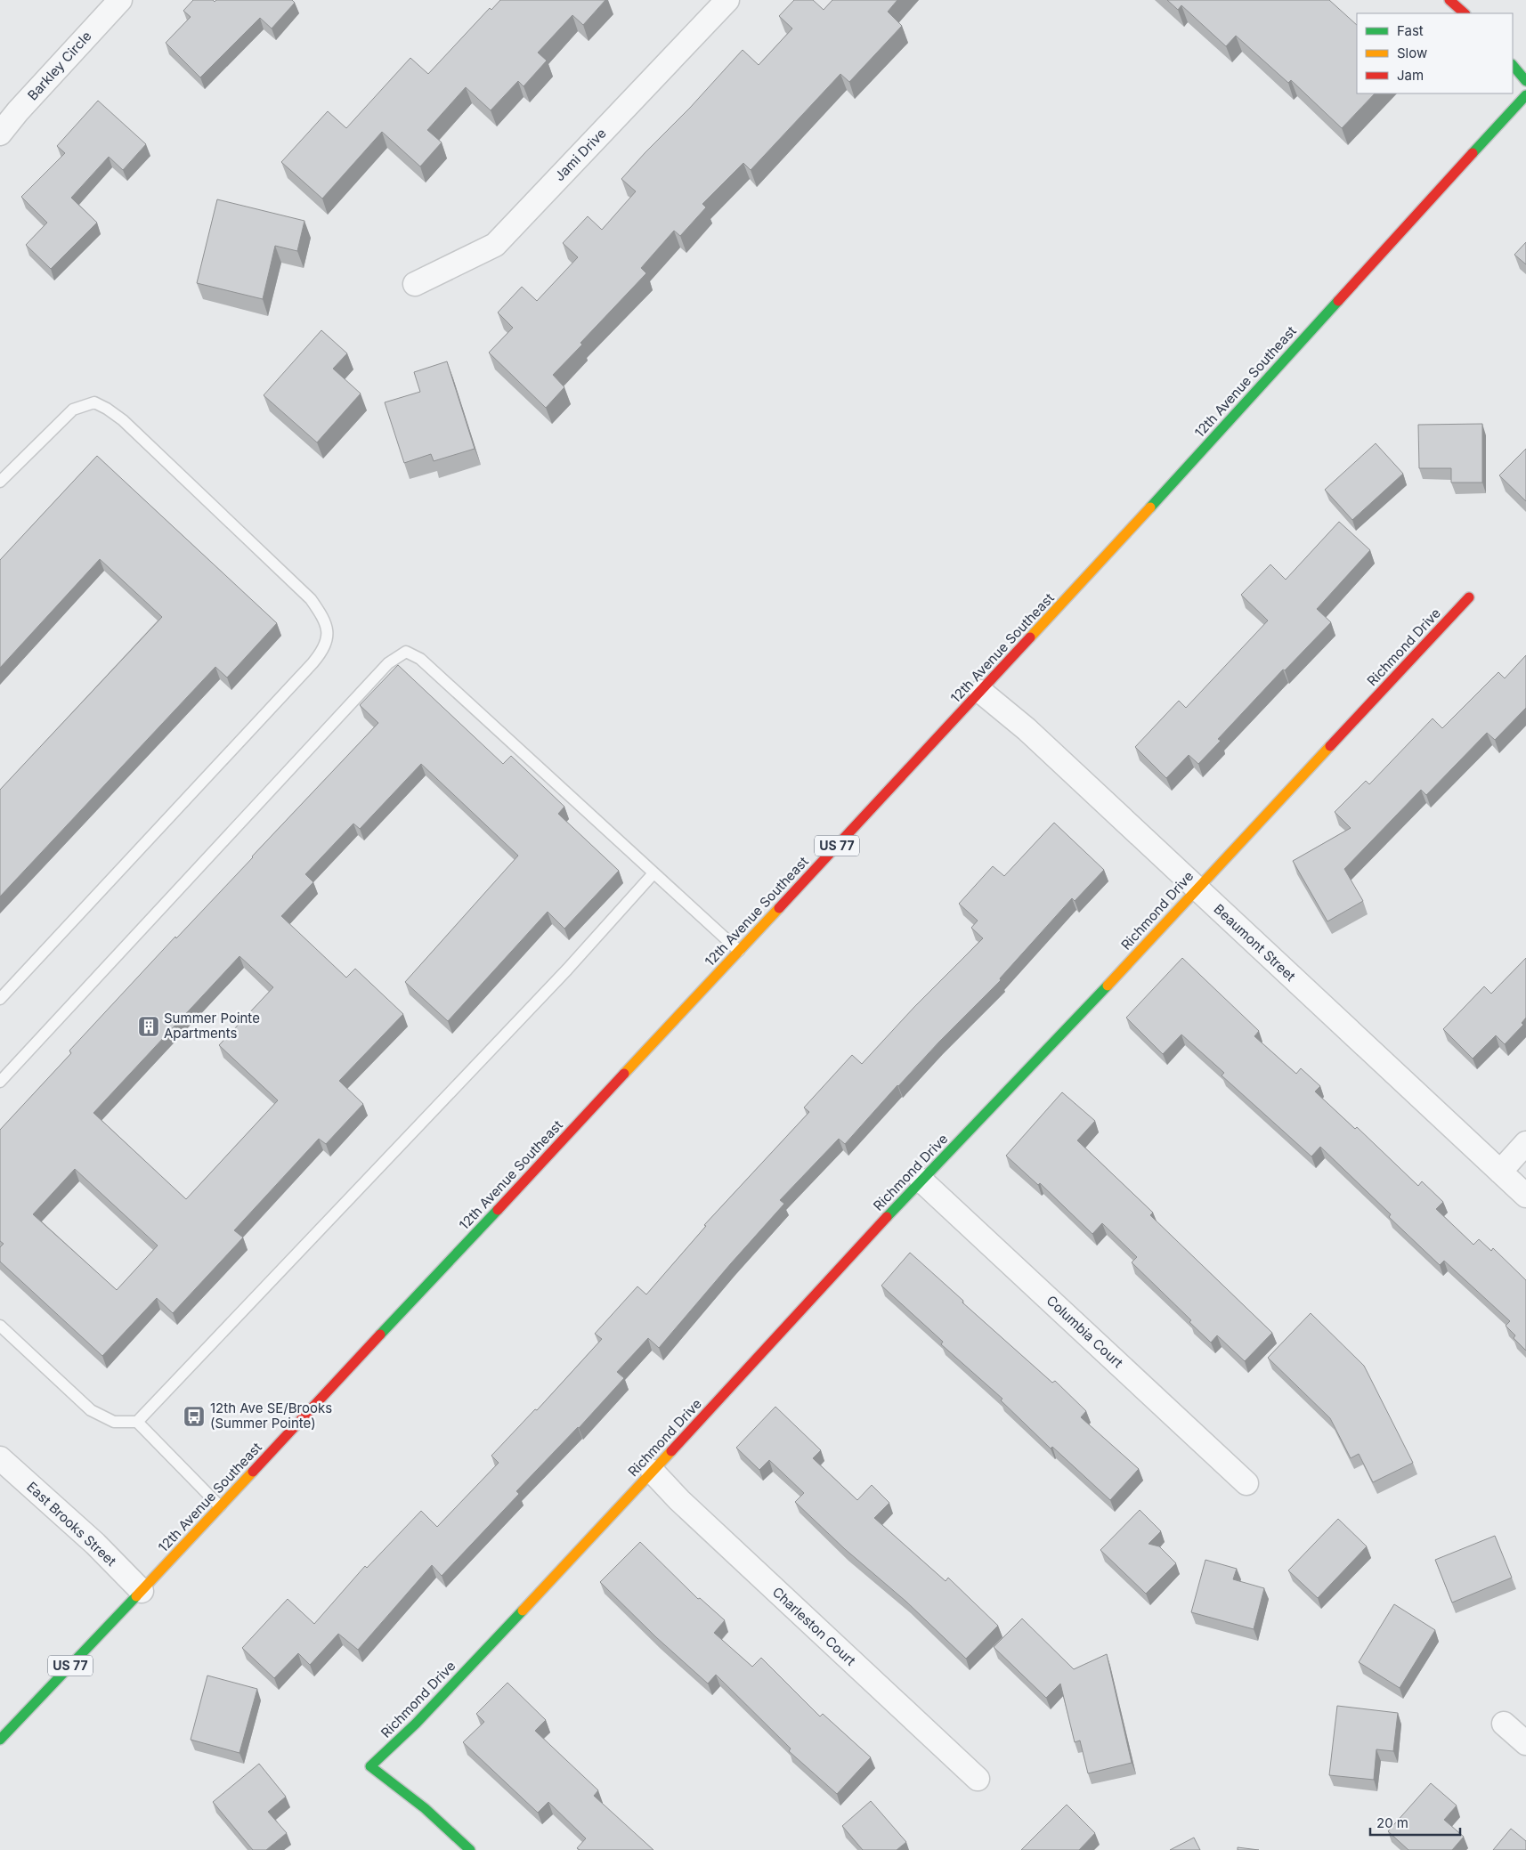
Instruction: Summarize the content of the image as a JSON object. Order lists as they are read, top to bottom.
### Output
{
  "streets": {
    "main road": ["12th Avenue Southeast", "Richmond Drive", "US 77"],
    "street": [
      "Barkley Circle",
      "Jami Drive",
      "Beaumont Street",
      "Columbia Court",
      "East Brooks Street",
      "Charleston Court"
    ]
  },
  "crossings": [
    ["12th Avenue Southeast", "Beaumont Street"],
    ["12th Avenue Southeast", "East Brooks Street"],
    ["Richmond Drive", "Beaumont Street"],
    ["Richmond Drive", "Columbia Court"],
    ["Richmond Drive", "Charleston Court"]
  ],
  "places": {
    "building": ["Summer Pointe Apartments"],
    "bus stop": ["12th Ave SE/Brooks (Summer Pointe)"]
  },
  "legend": ["Fast", "Slow", "Jam"],
  "scale_bar": "20 m"
}
